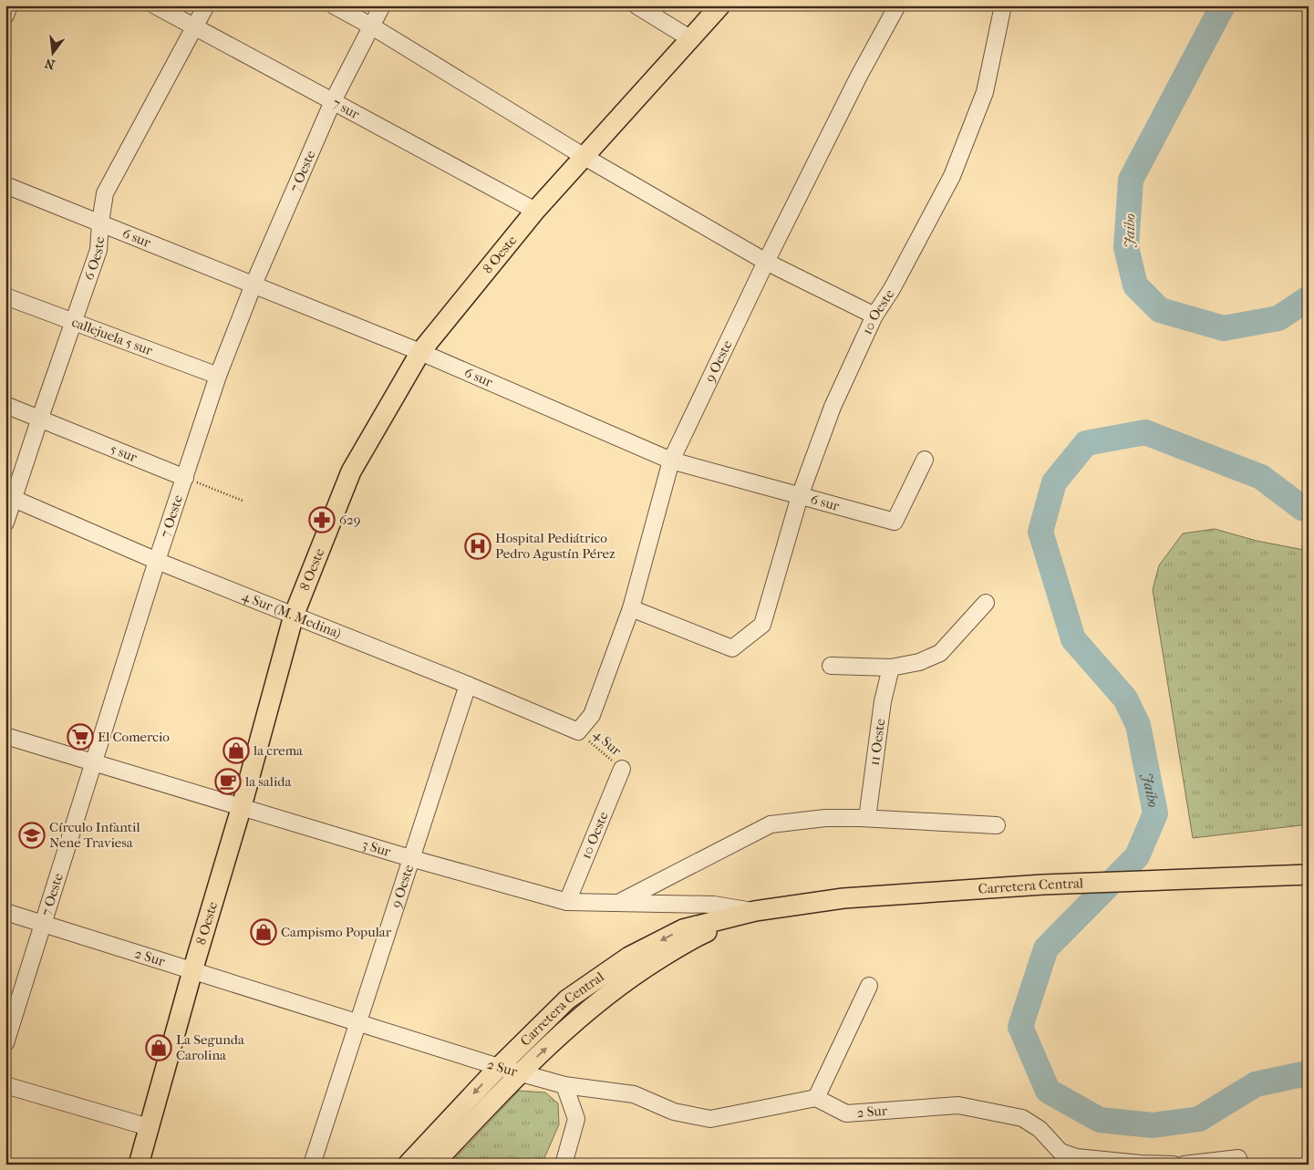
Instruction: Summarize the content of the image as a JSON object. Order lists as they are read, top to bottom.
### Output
{
  "streets": {
    "main road": ["8 Oeste", "Carretera Central"],
    "street": [
      "7 sur",
      "7 Oeste",
      "6 sur",
      "6 Oeste",
      "10 Oeste",
      "callejuela 5 sur",
      "9 Oeste",
      "5 sur",
      "4 Sur (M. Medina)",
      "11 Oeste",
      "3 Sur",
      "2 Sur"
    ],
    "path": ["4 Sur"]
  },
  "crossings": [
    ["7 sur", "7 Oeste"],
    ["7 sur", "8 Oeste"],
    ["7 sur", "6 Oeste"],
    ["7 Oeste", "6 sur"],
    ["7 Oeste", "callejuela 5 sur"],
    ["7 Oeste", "5 sur"],
    ["7 Oeste", "4 Sur (M. Medina)"],
    ["7 Oeste", "3 Sur"],
    ["7 Oeste", "2 Sur"],
    ["6 sur", "8 Oeste"],
    ["6 sur", "6 Oeste"],
    ["6 sur", "10 Oeste"],
    ["6 sur", "9 Oeste"],
    ["8 Oeste", "4 Sur (M. Medina)"],
    ["8 Oeste", "3 Sur"],
    ["8 Oeste", "2 Sur"],
    ["6 Oeste", "callejuela 5 sur"],
    ["6 Oeste", "5 sur"],
    ["6 Oeste", "4 Sur (M. Medina)"],
    ["10 Oeste", "9 Oeste"],
    ["10 Oeste", "4 Sur"],
    ["10 Oeste", "3 Sur"],
    ["9 Oeste", "4 Sur (M. Medina)"],
    ["9 Oeste", "4 Sur"],
    ["9 Oeste", "3 Sur"],
    ["9 Oeste", "2 Sur"],
    ["4 Sur (M. Medina)", "4 Sur"],
    ["3 Sur", "Carretera Central"],
    ["Carretera Central", "2 Sur"]
  ],
  "water": ["Jaibo"],
  "places": {
    "pharmacy": ["629"],
    "hospital": ["Hospital Pediátrico Pedro Agustín Pérez"],
    "supermarket": ["El Comercio"],
    "shop": ["la crema", "Campismo Popular", "La Segunda Carolina"],
    "cafe": ["la salida"],
    "school or university": ["Círculo Infantil Nene Traviesa"]
  },
  "north": "bottom"
}
